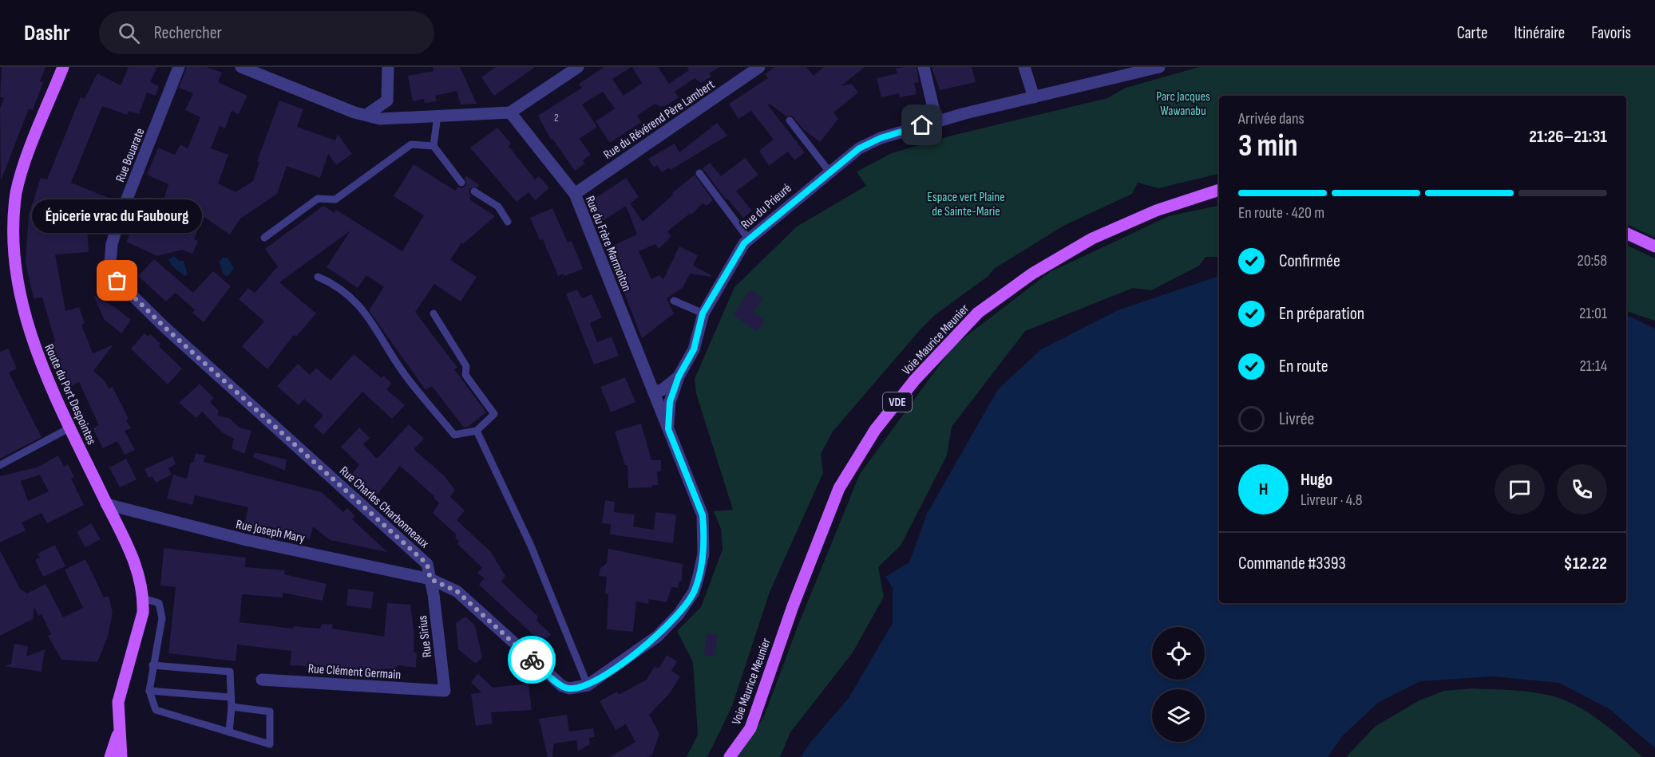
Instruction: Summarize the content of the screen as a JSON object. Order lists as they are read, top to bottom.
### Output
{
  "streets": {
    "main road": ["Voie Maurice Meunier", "Route du Port Despointes", "VDE"],
    "street": [
      "Rue du Révérend Père Lambert",
      "Rue Bouarate",
      "Rue du Prieuré",
      "Rue du Frère Marmoiton",
      "Rue Charles Charbonneaux",
      "Rue Joseph Mary",
      "Rue Sirius",
      "Rue Clément Germain"
    ]
  },
  "crossings": [
    ["Rue du Révérend Père Lambert", "Rue du Frère Marmoiton"],
    ["Rue Bouarate", "Rue Charles Charbonneaux"],
    ["Rue du Prieuré", "Rue du Frère Marmoiton"],
    ["Route du Port Despointes", "Rue Joseph Mary"],
    ["Rue Charles Charbonneaux", "Rue Joseph Mary"],
    ["Rue Charles Charbonneaux", "Rue Sirius"],
    ["Rue Joseph Mary", "Rue Sirius"],
    ["Rue Sirius", "Rue Clément Germain"]
  ],
  "parks": ["Parc Jacques Wawanabu", "Espace vert Plaine de Sainte-Marie"],
  "places": ["Épicerie vrac du Faubourg"],
  "house_numbers": ["2"],
  "page": {
    "header": "Dashr",
    "search": "Rechercher",
    "nav": ["Carte", "Itinéraire", "Favoris"],
    "heading": ["3 min", "Arrivée dans", "21:26–21:31"],
    "panel": [
      "Hugo",
      "Livreur · 4.8",
      "Commande #3393",
      "$12.22"
    ],
    "bar": "En route · 420 m",
    "bubble": "Épicerie vrac du Faubourg",
    "list": [
      ["Confirmée", "20:58"],
      ["En préparation", "21:01"],
      ["En route", "21:14"],
      "Livrée"
    ],
    "round": "H"
  }
}
